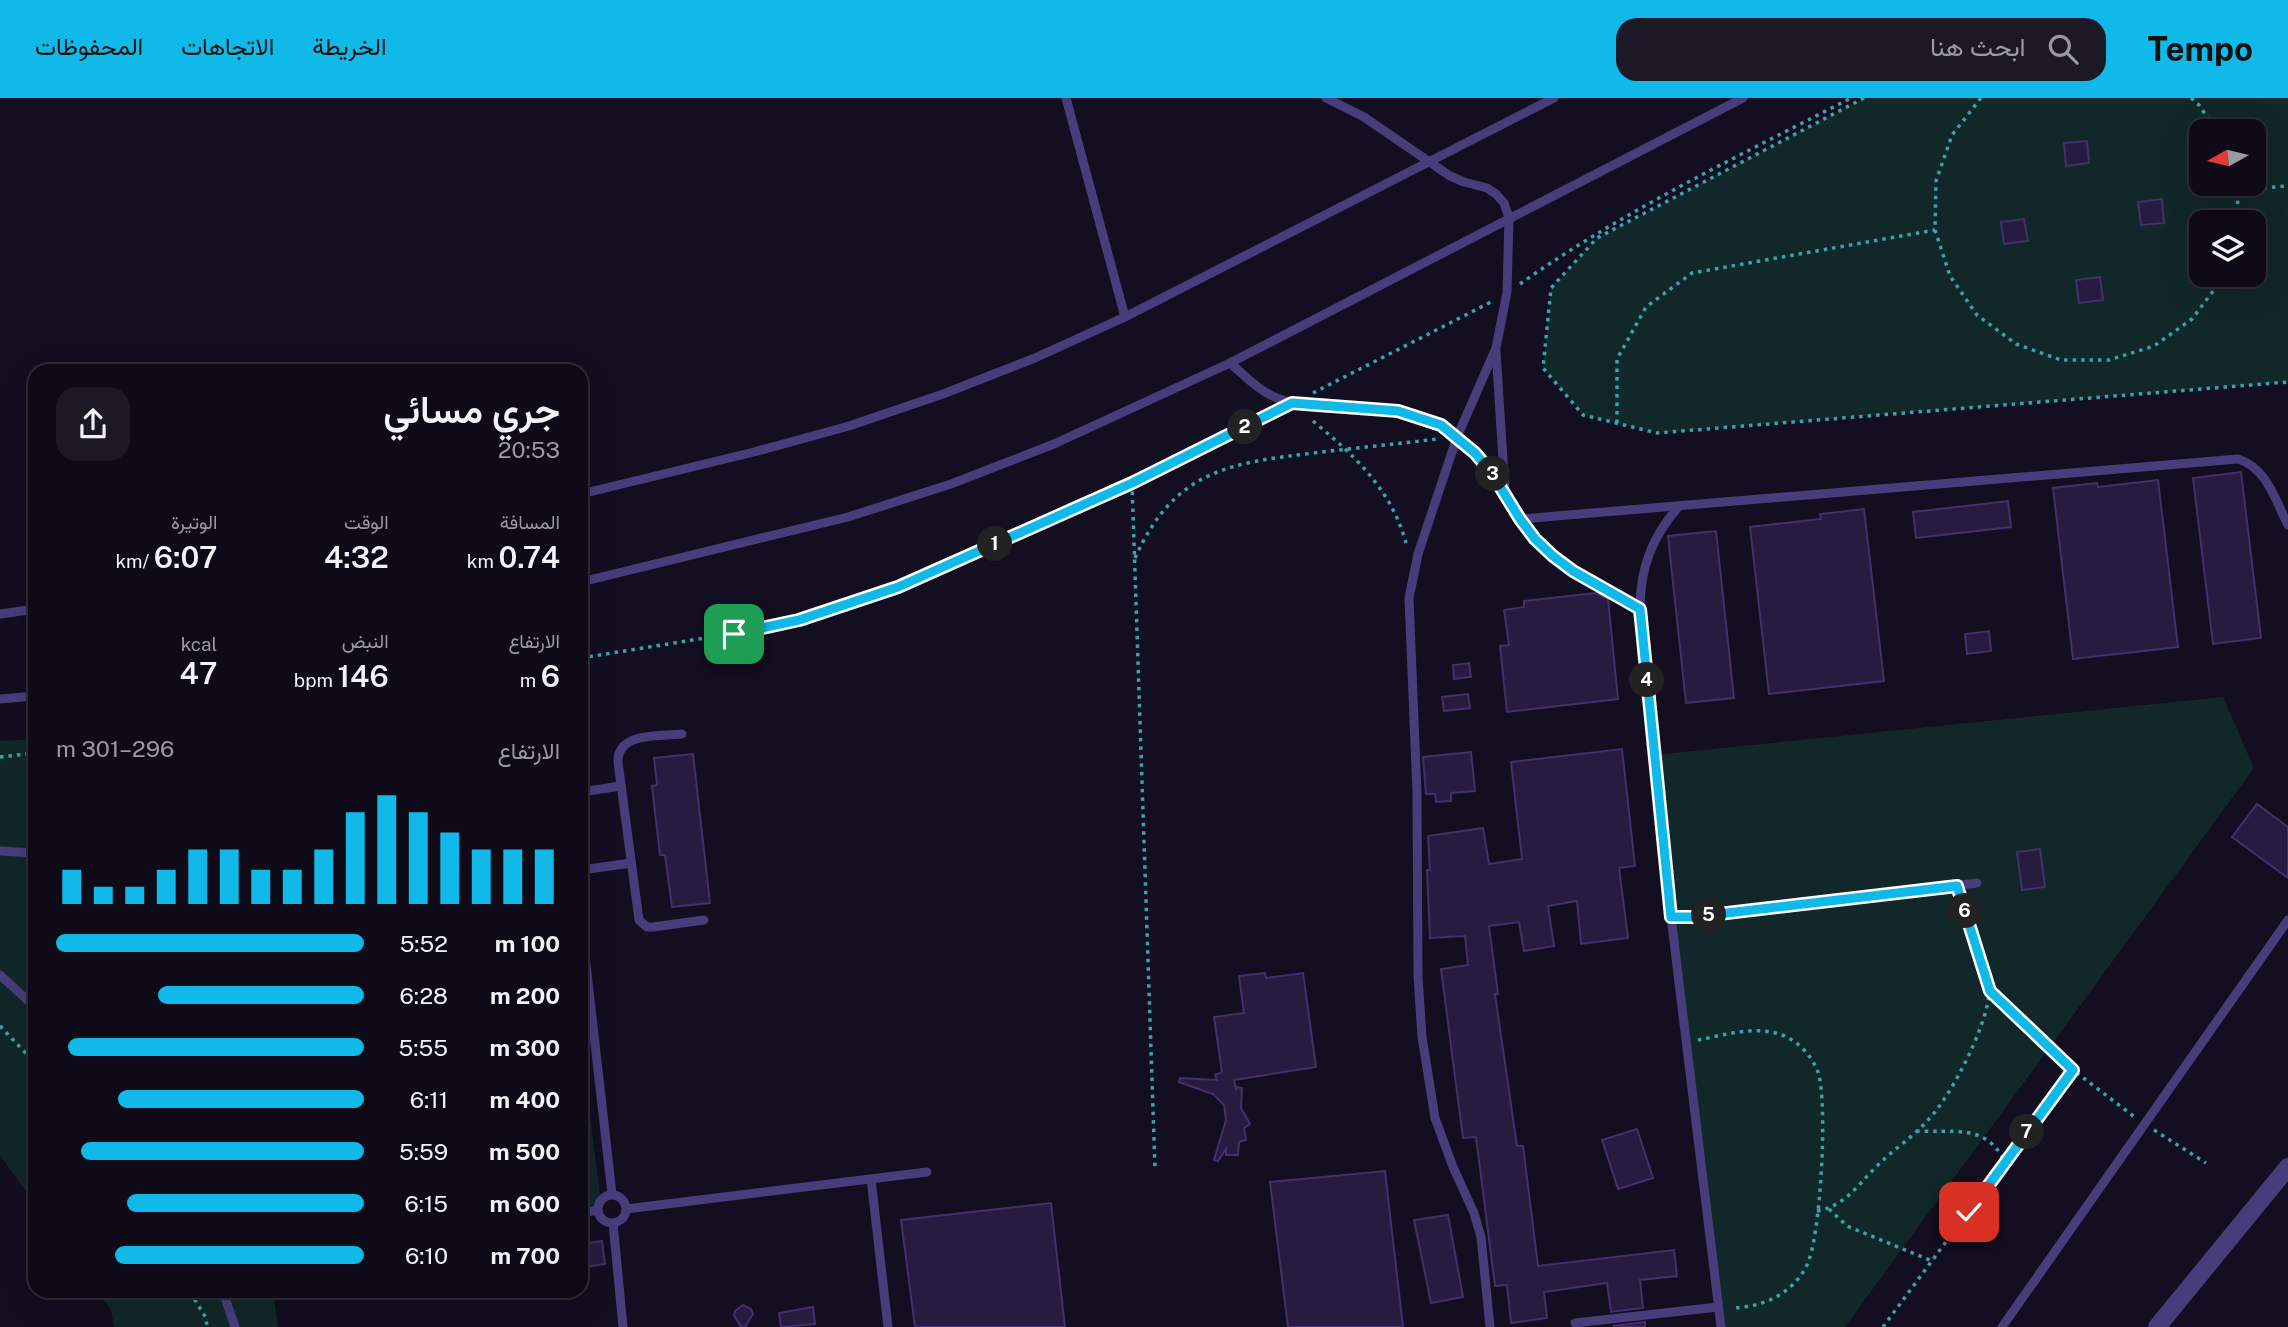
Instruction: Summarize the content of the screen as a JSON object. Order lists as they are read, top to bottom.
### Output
{
  "north": "left",
  "page": {
    "header": "Tempo",
    "search": "ابحث هنا",
    "nav": ["الخريطة", "الاتجاهات", "المحفوظات"],
    "heading": ["جري مسائي", "20:53"],
    "pins": [
      "2",
      "3",
      "1",
      "4",
      "6",
      "5",
      "7"
    ],
    "stats": [
      ["المسافة", "0.74 km"],
      ["الوقت", "4:32"],
      ["الوتيرة", "6:07 /km"],
      ["الارتفاع", "6 m"],
      ["النبض", "146 bpm"],
      ["kcal", "47"]
    ],
    "chart": ["الارتفاع", "296–301 m"],
    "list": [
      {
        "name": "100 m",
        "note": "5:52"
      },
      {
        "name": "200 m",
        "note": "6:28"
      },
      {
        "name": "300 m",
        "note": "5:55"
      },
      {
        "name": "400 m",
        "note": "6:11"
      },
      {
        "name": "500 m",
        "note": "5:59"
      },
      {
        "name": "600 m",
        "note": "6:15"
      },
      {
        "name": "700 m",
        "note": "6:10"
      }
    ]
  }
}
